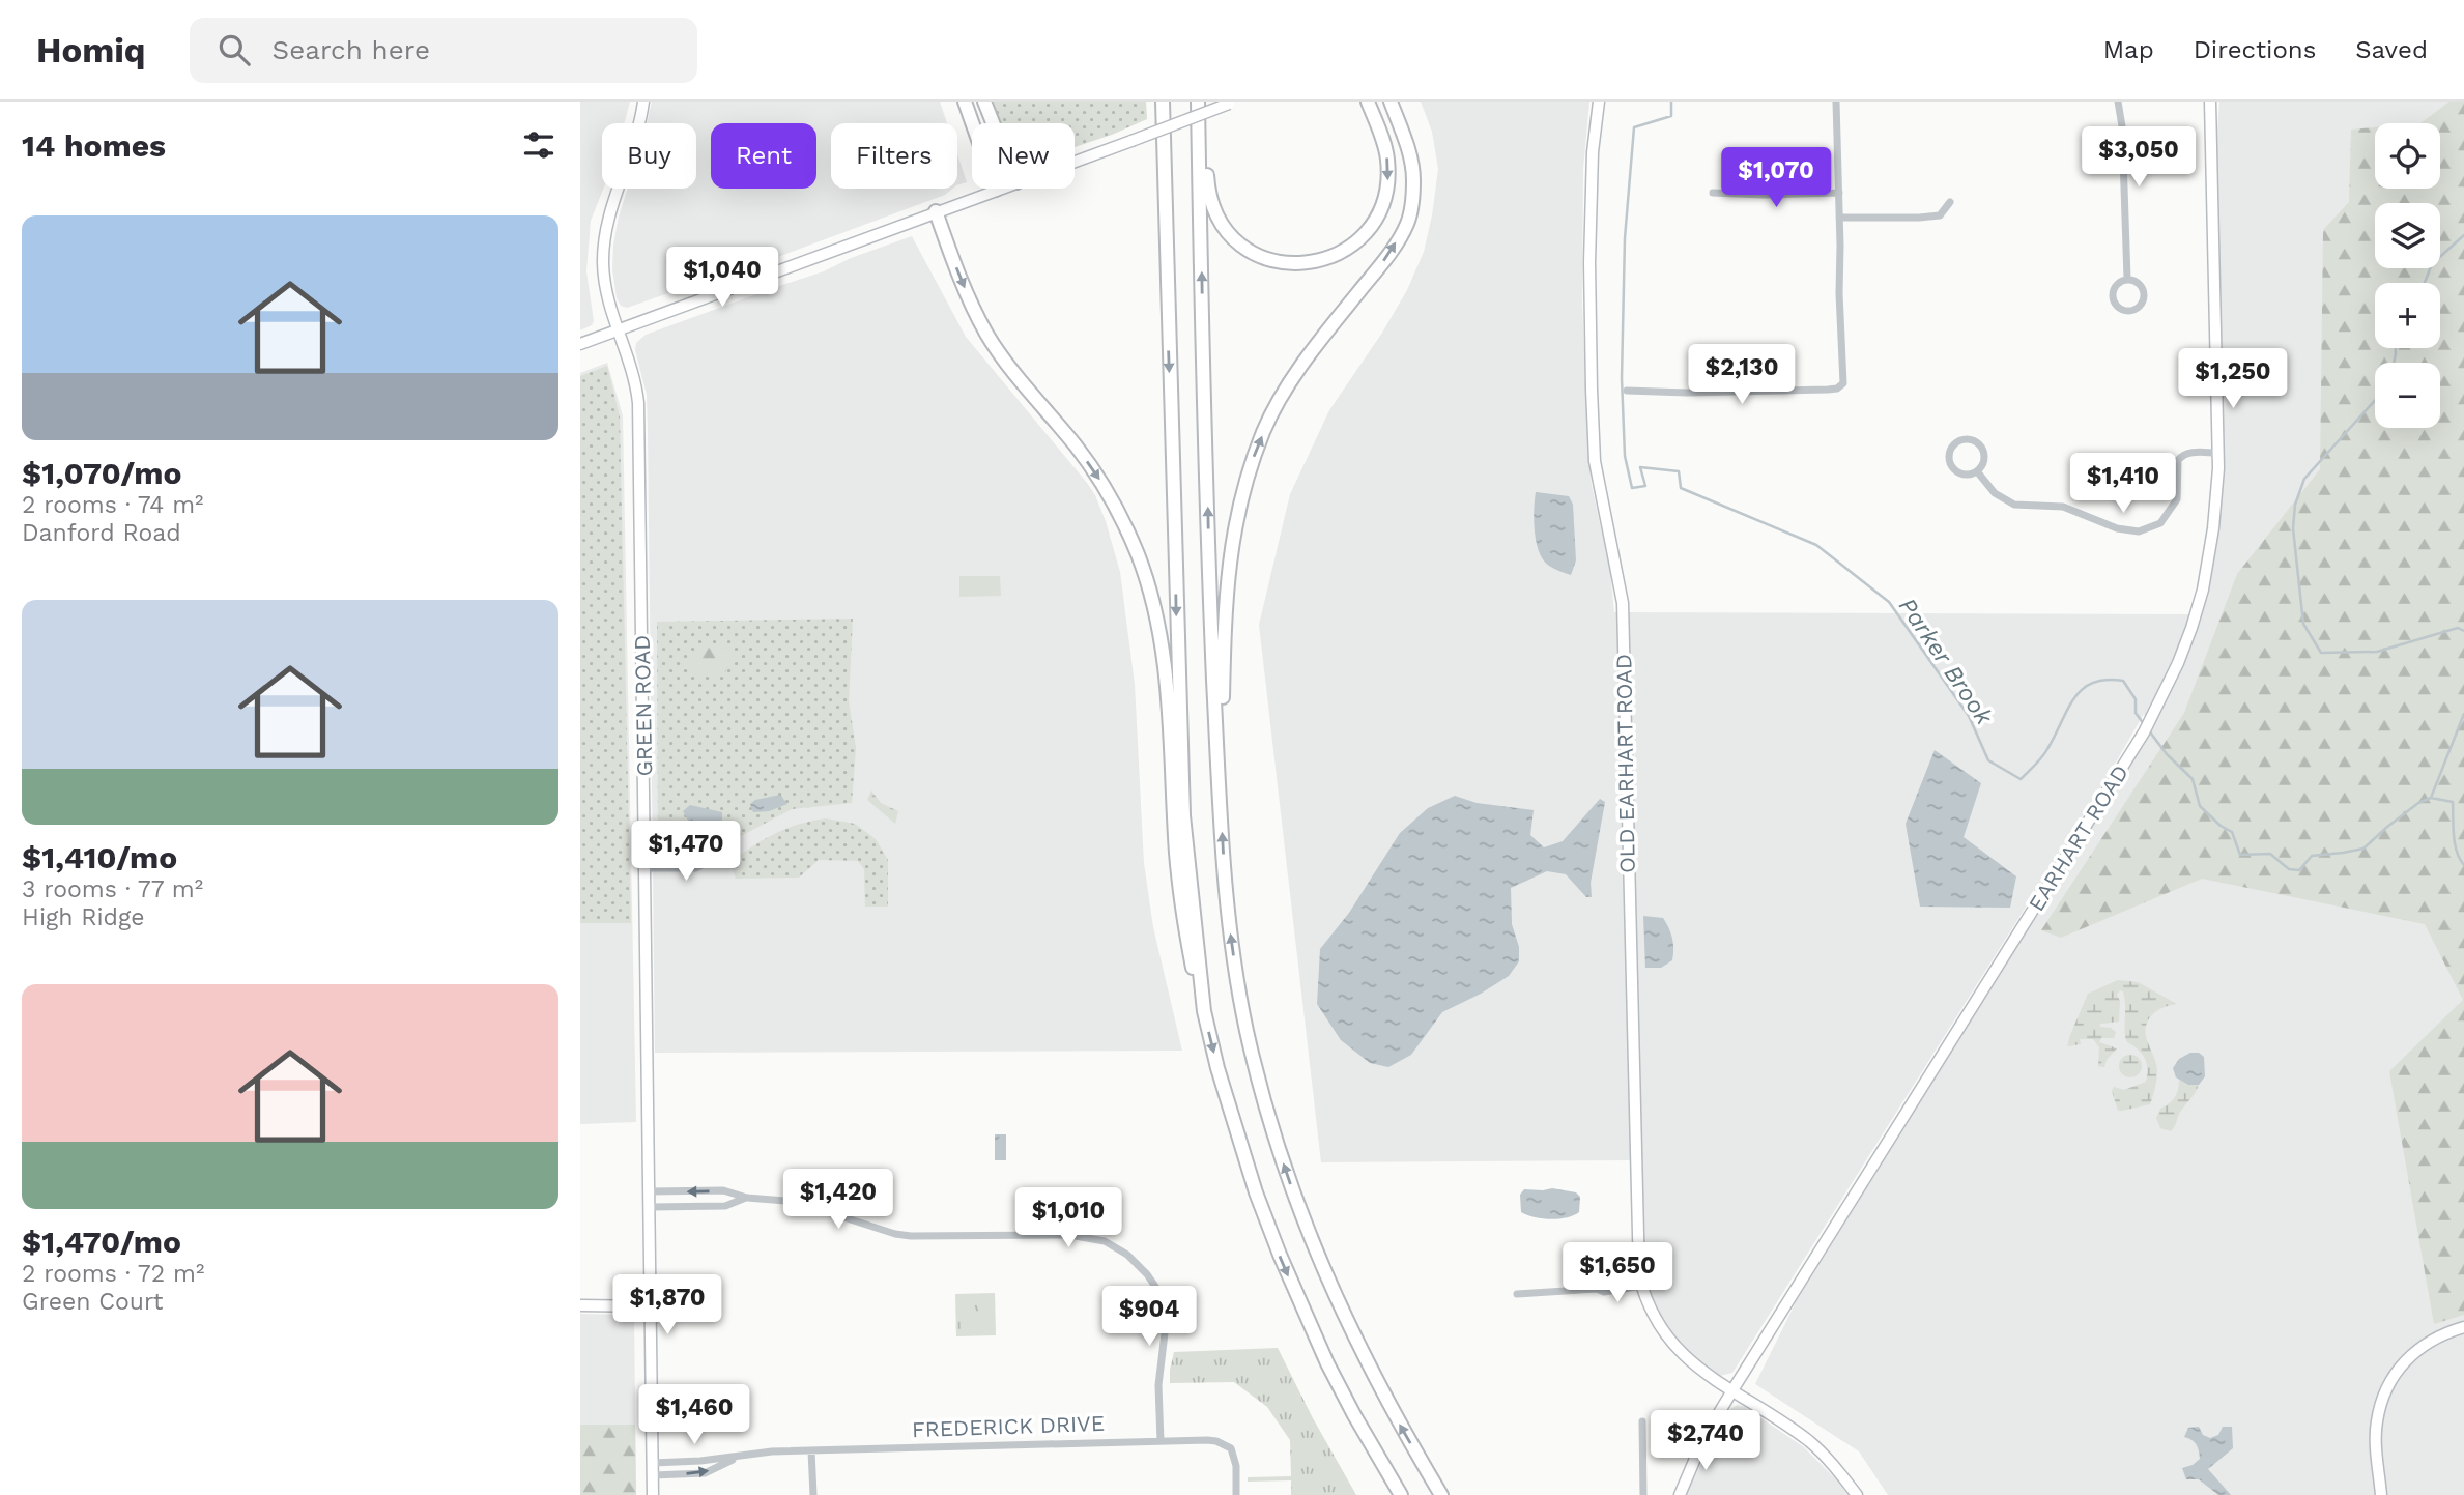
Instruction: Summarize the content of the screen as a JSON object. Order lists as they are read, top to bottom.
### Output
{
  "streets": {
    "street": [
      "GREEN ROAD",
      "OLD EARHART ROAD",
      "EARHART ROAD",
      "FREDERICK DRIVE"
    ]
  },
  "crossings": [
    ["GREEN ROAD", "FREDERICK DRIVE"],
    ["OLD EARHART ROAD", "EARHART ROAD"]
  ],
  "water": ["Parker Brook"],
  "page": {
    "header": "Homiq",
    "search": "Search here",
    "nav": ["Map", "Directions", "Saved"],
    "heading": "14 homes",
    "map_buttons": ["+", "−"],
    "chip": [
      "Buy",
      "Rent",
      "Filters",
      "New"
    ],
    "price": [
      "$3,050",
      "$1,070",
      "$1,040",
      "$2,130",
      "$1,250",
      "$1,410",
      "$1,470",
      "$1,420",
      "$1,010",
      "$1,650",
      "$1,870",
      "$904",
      "$1,460",
      "$2,740"
    ],
    "list": [
      {
        "name": "$1,070/mo",
        "note": "2 rooms · 74 m² · Danford Road"
      },
      {
        "name": "$1,410/mo",
        "note": "3 rooms · 77 m² · High Ridge"
      },
      {
        "name": "$1,470/mo",
        "note": "2 rooms · 72 m² · Green Court"
      }
    ]
  }
}
